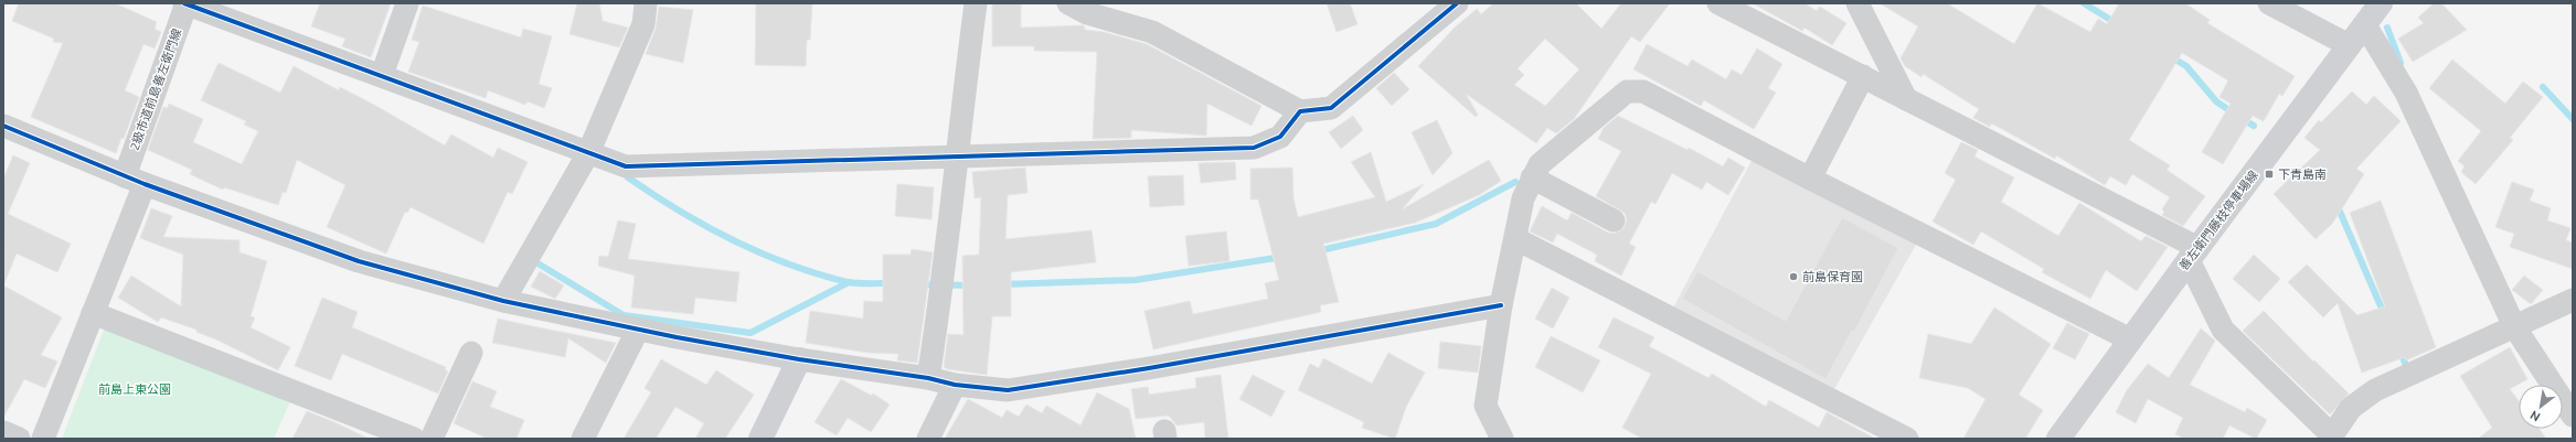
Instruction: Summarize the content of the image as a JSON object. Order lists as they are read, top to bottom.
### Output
{
  "streets": {
    "main road": ["善左衛門藤枝停車場線"],
    "street": ["2級市道前島善左衛門線"]
  },
  "parks": ["前島上東公園"],
  "places": {
    "transit": ["下青島南"],
    "other": ["前島保育園"]
  },
  "north": "bottom left"
}
